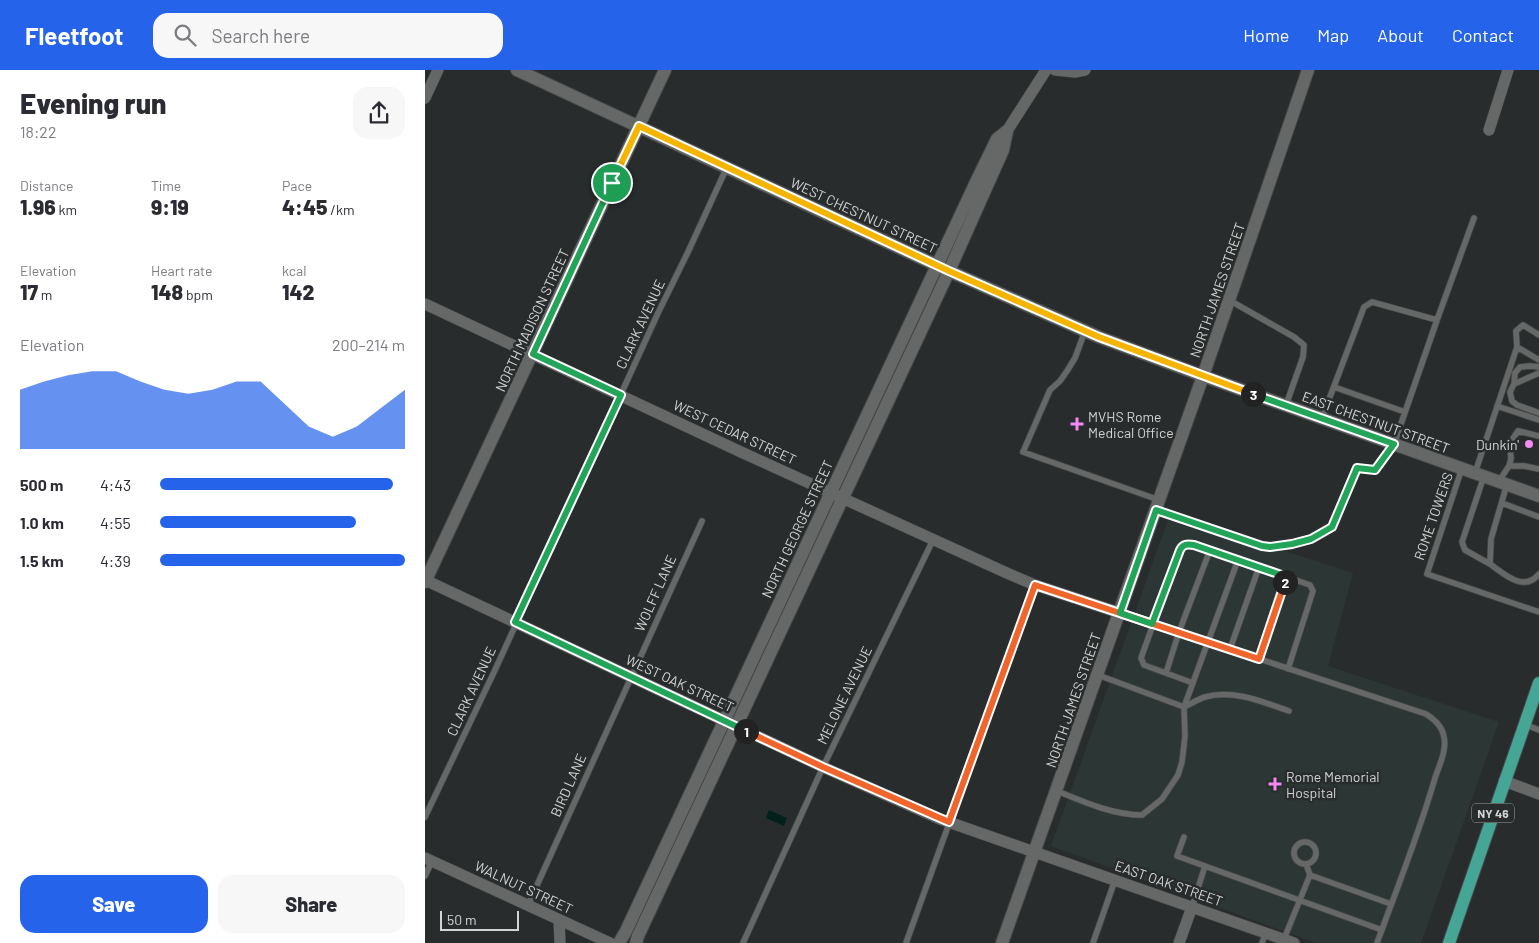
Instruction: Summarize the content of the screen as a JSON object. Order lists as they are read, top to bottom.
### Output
{
  "streets": {
    "main road": ["NY 46"],
    "street": [
      "WEST CHESTNUT STREET",
      "NORTH JAMES STREET",
      "NORTH MADISON STREET",
      "EAST CHESTNUT STREET",
      "WEST CEDAR STREET",
      "NORTH GEORGE STREET",
      "WEST OAK STREET",
      "EAST OAK STREET",
      "WALNUT STREET"
    ],
    "lane": [
      "CLARK AVENUE",
      "ROME TOWERS",
      "WOLFF LANE",
      "MELONE AVENUE",
      "BIRD LANE"
    ]
  },
  "crossings": [
    ["WEST CHESTNUT STREET", "NORTH JAMES STREET"],
    ["WEST CHESTNUT STREET", "NORTH MADISON STREET"],
    ["WEST CHESTNUT STREET", "CLARK AVENUE"],
    ["WEST CHESTNUT STREET", "EAST CHESTNUT STREET"],
    ["WEST CHESTNUT STREET", "NORTH GEORGE STREET"],
    ["NORTH JAMES STREET", "EAST CHESTNUT STREET"],
    ["NORTH JAMES STREET", "WEST CEDAR STREET"],
    ["NORTH JAMES STREET", "WEST OAK STREET"],
    ["NORTH JAMES STREET", "EAST OAK STREET"],
    ["NORTH MADISON STREET", "WEST CEDAR STREET"],
    ["NORTH MADISON STREET", "WEST OAK STREET"],
    ["CLARK AVENUE", "WEST CEDAR STREET"],
    ["CLARK AVENUE", "WEST OAK STREET"],
    ["EAST CHESTNUT STREET", "ROME TOWERS"],
    ["WEST CEDAR STREET", "NORTH GEORGE STREET"],
    ["WEST CEDAR STREET", "MELONE AVENUE"],
    ["NORTH GEORGE STREET", "WEST OAK STREET"],
    ["WOLFF LANE", "WEST OAK STREET"],
    ["WOLFF LANE", "BIRD LANE"],
    ["WEST OAK STREET", "MELONE AVENUE"],
    ["WEST OAK STREET", "BIRD LANE"],
    ["WEST OAK STREET", "EAST OAK STREET"],
    ["BIRD LANE", "WALNUT STREET"]
  ],
  "places": {
    "health": ["MVHS Rome Medical Office", "Rome Memorial Hospital"],
    "other": ["Dunkin'"]
  },
  "scale_bar": "50 m",
  "page": {
    "header": "Fleetfoot",
    "search": "Search here",
    "nav": [
      "Home",
      "Map",
      "About",
      "Contact"
    ],
    "heading": ["Evening run", "18:22"],
    "stats": [
      ["Distance", "1.96 km"],
      ["Time", "9:19"],
      ["Pace", "4:45 /km"],
      ["Elevation", "17 m"],
      ["Heart rate", "148 bpm"],
      ["kcal", "142"]
    ],
    "chart": ["Elevation", "200–214 m"],
    "pins": ["3", "2", "1"],
    "list": [
      {
        "name": "500 m",
        "note": "4:43"
      },
      {
        "name": "1.0 km",
        "note": "4:55"
      },
      {
        "name": "1.5 km",
        "note": "4:39"
      }
    ],
    "buttons": ["Save", "Share"],
    "scale": "50 m"
  }
}
